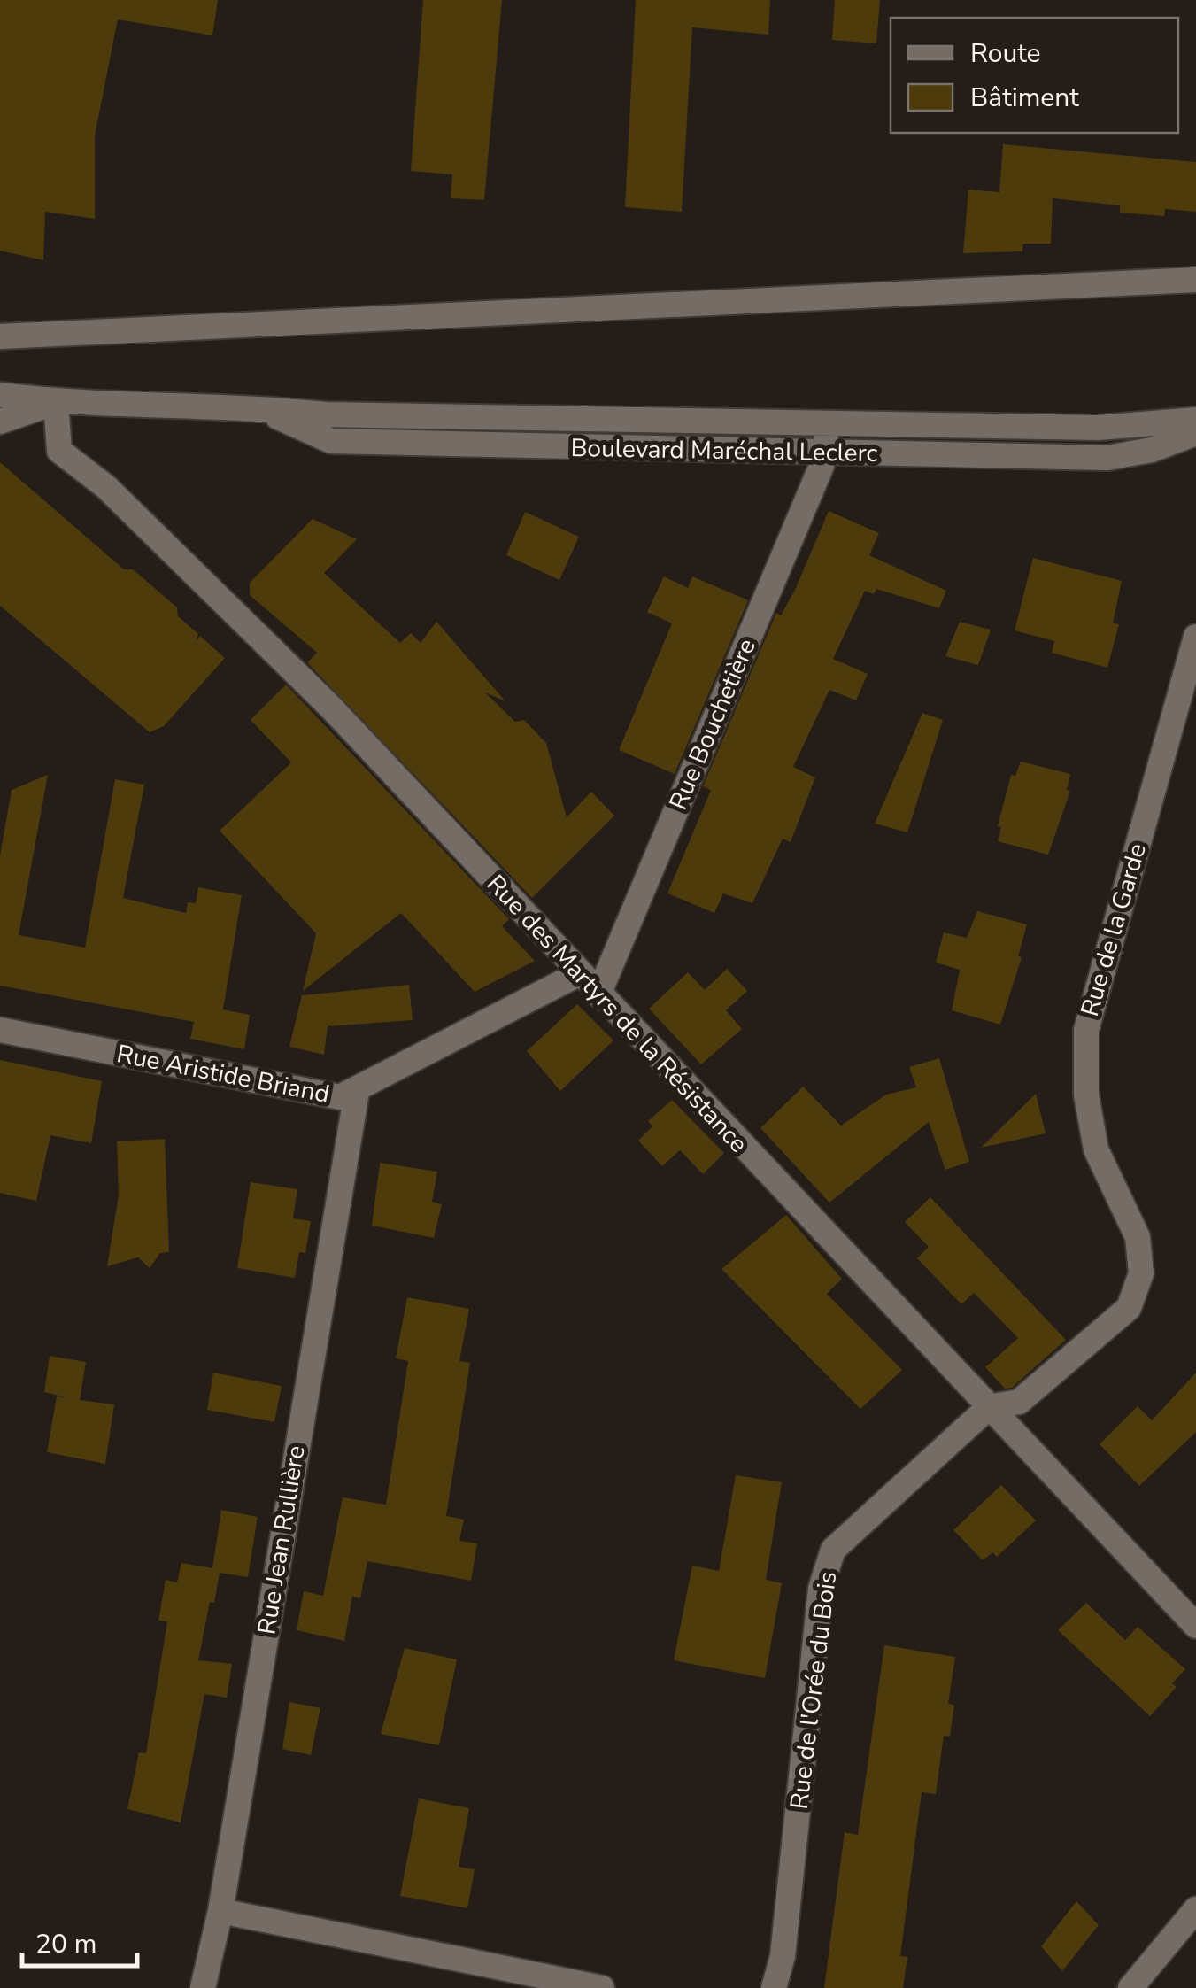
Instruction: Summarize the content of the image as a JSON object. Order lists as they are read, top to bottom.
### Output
{
  "streets": {
    "street": [
      "Boulevard Maréchal Leclerc",
      "Rue Bouchetière",
      "Rue de la Garde",
      "Rue des Martyrs de la Résistance",
      "Rue Aristide Briand",
      "Rue Jean Rullière",
      "Rue de l'Orée du Bois"
    ]
  },
  "crossings": [
    ["Boulevard Maréchal Leclerc", "Rue Bouchetière"],
    ["Boulevard Maréchal Leclerc", "Rue des Martyrs de la Résistance"],
    ["Rue Bouchetière", "Rue des Martyrs de la Résistance"],
    ["Rue de la Garde", "Rue des Martyrs de la Résistance"],
    ["Rue de la Garde", "Rue de l'Orée du Bois"],
    ["Rue des Martyrs de la Résistance", "Rue Aristide Briand"],
    ["Rue des Martyrs de la Résistance", "Rue de l'Orée du Bois"],
    ["Rue Aristide Briand", "Rue Jean Rullière"]
  ],
  "legend": ["Route", "Bâtiment"],
  "scale_bar": "20 m"
}
